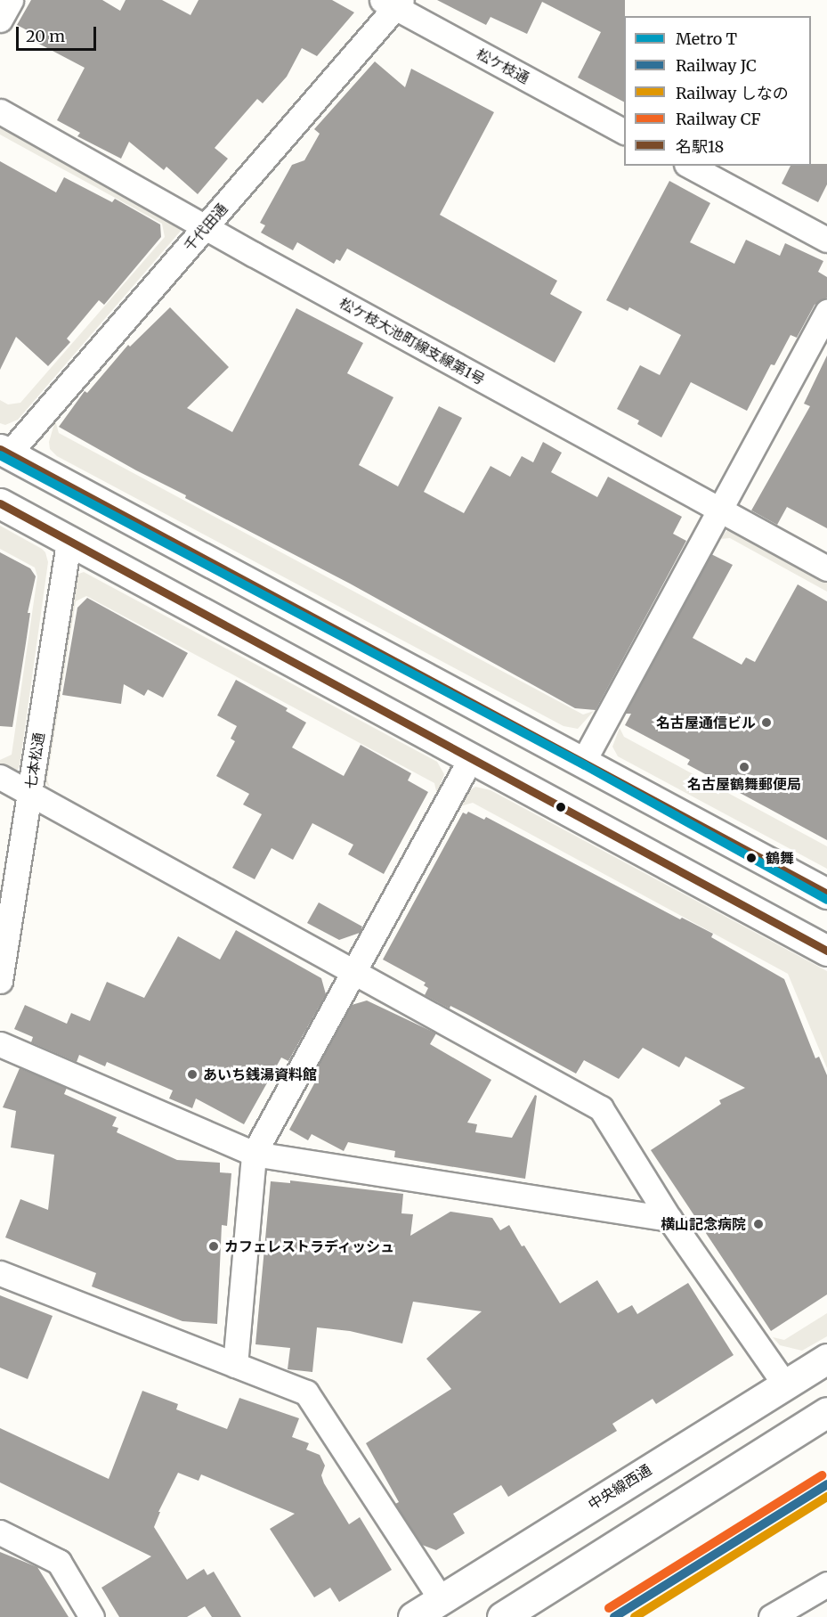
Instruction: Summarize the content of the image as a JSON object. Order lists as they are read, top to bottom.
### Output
{
  "streets": {
    "street": [
      "松ケ枝通",
      "千代田通",
      "松ケ枝大池町線支線第1号",
      "七本松通",
      "中央線西通"
    ]
  },
  "crossings": [
    ["松ケ枝通", "千代田通"],
    ["千代田通", "松ケ枝大池町線支線第1号"]
  ],
  "places": [
    "名古屋通信ビル",
    "名古屋鶴舞郵便局",
    "鶴舞",
    "あいち銭湯資料館",
    "横山記念病院",
    "カフェレストラディッシュ"
  ],
  "lines": [
    "transit line 名駅18",
    "metro line T",
    "rail line CF",
    "rail line JC",
    "rail line しなの"
  ],
  "legend": [
    "Metro T",
    "Railway JC",
    "Railway しなの",
    "Railway CF",
    "名駅18"
  ],
  "scale_bar": "20 m"
}
